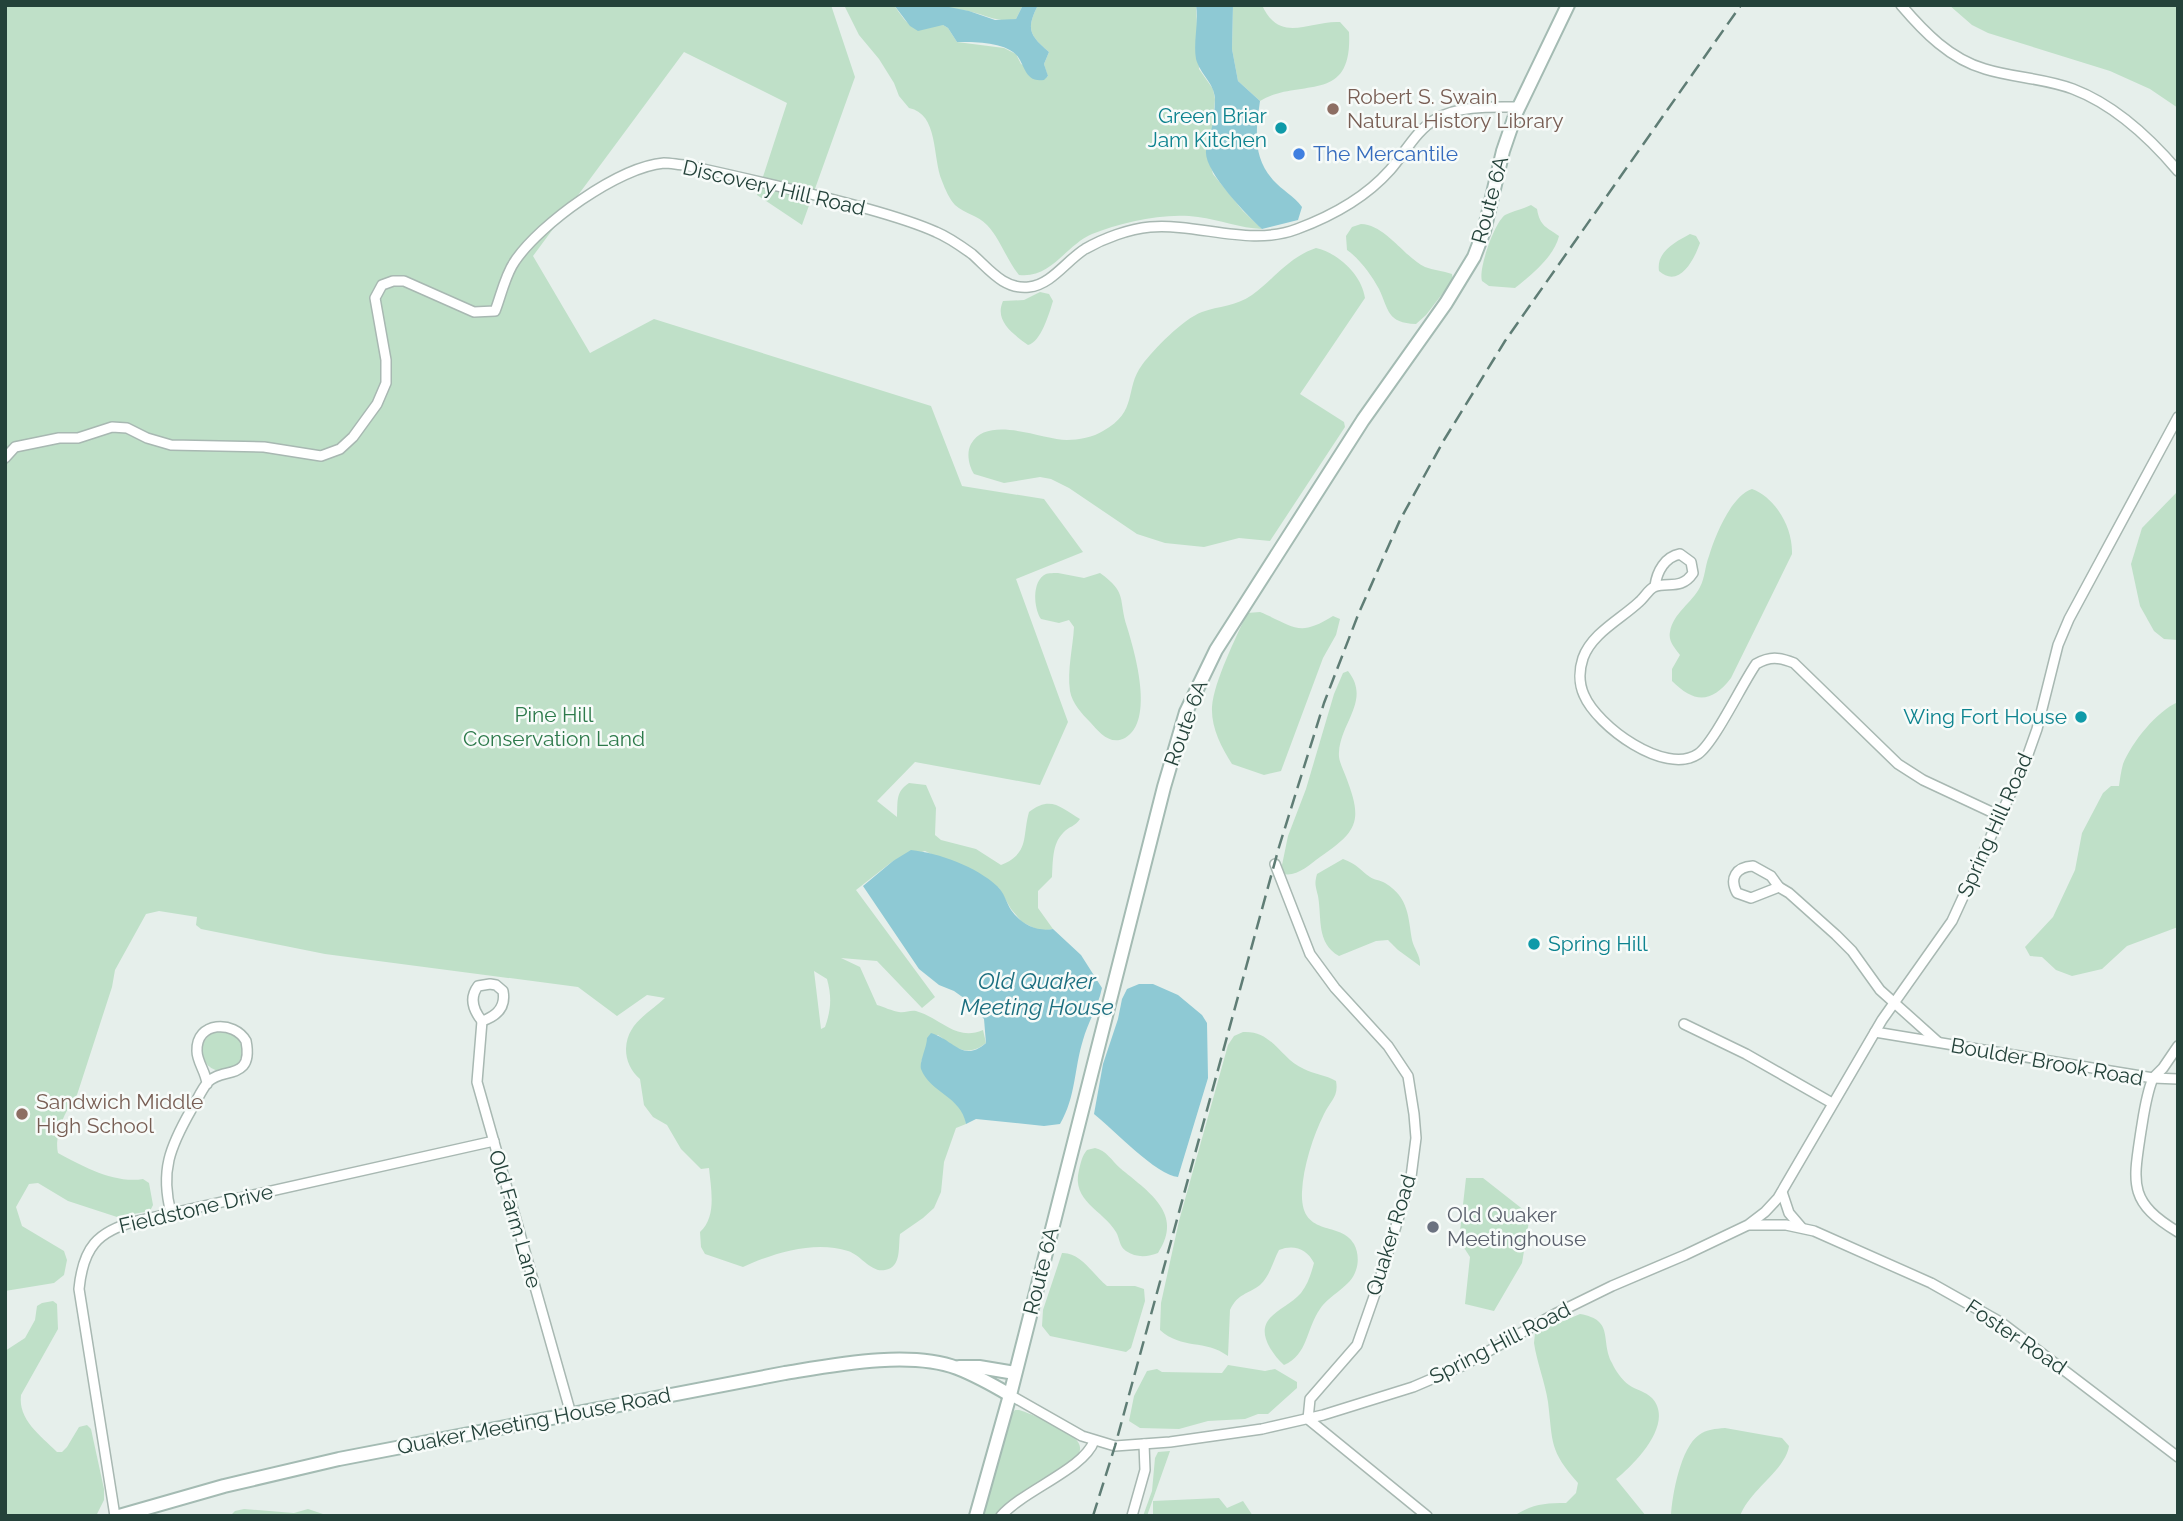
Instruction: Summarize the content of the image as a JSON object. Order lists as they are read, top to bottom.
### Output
{
  "streets": {
    "main road": ["Route 6A", "Quaker Meeting House Road"],
    "street": [
      "Discovery Hill Road",
      "Spring Hill Road",
      "Boulder Brook Road",
      "Fieldstone Drive",
      "Old Farm Lane",
      "Quaker Road",
      "Foster Road"
    ]
  },
  "crossings": [
    ["Discovery Hill Road", "Route 6A"],
    ["Route 6A", "Spring Hill Road"],
    ["Route 6A", "Quaker Meeting House Road"],
    ["Spring Hill Road", "Boulder Brook Road"],
    ["Spring Hill Road", "Quaker Road"],
    ["Spring Hill Road", "Foster Road"],
    ["Spring Hill Road", "Quaker Meeting House Road"],
    ["Fieldstone Drive", "Old Farm Lane"],
    ["Fieldstone Drive", "Quaker Meeting House Road"],
    ["Old Farm Lane", "Quaker Meeting House Road"]
  ],
  "water": ["Old Quaker Meeting House"],
  "parks": ["Pine Hill Conservation Land"],
  "places": [
    "Robert S. Swain Natural History Library",
    "Green Briar Jam Kitchen",
    "The Mercantile",
    "Wing Fort House",
    "Spring Hill",
    "Sandwich Middle High School",
    "Old Quaker Meetinghouse"
  ]
}
